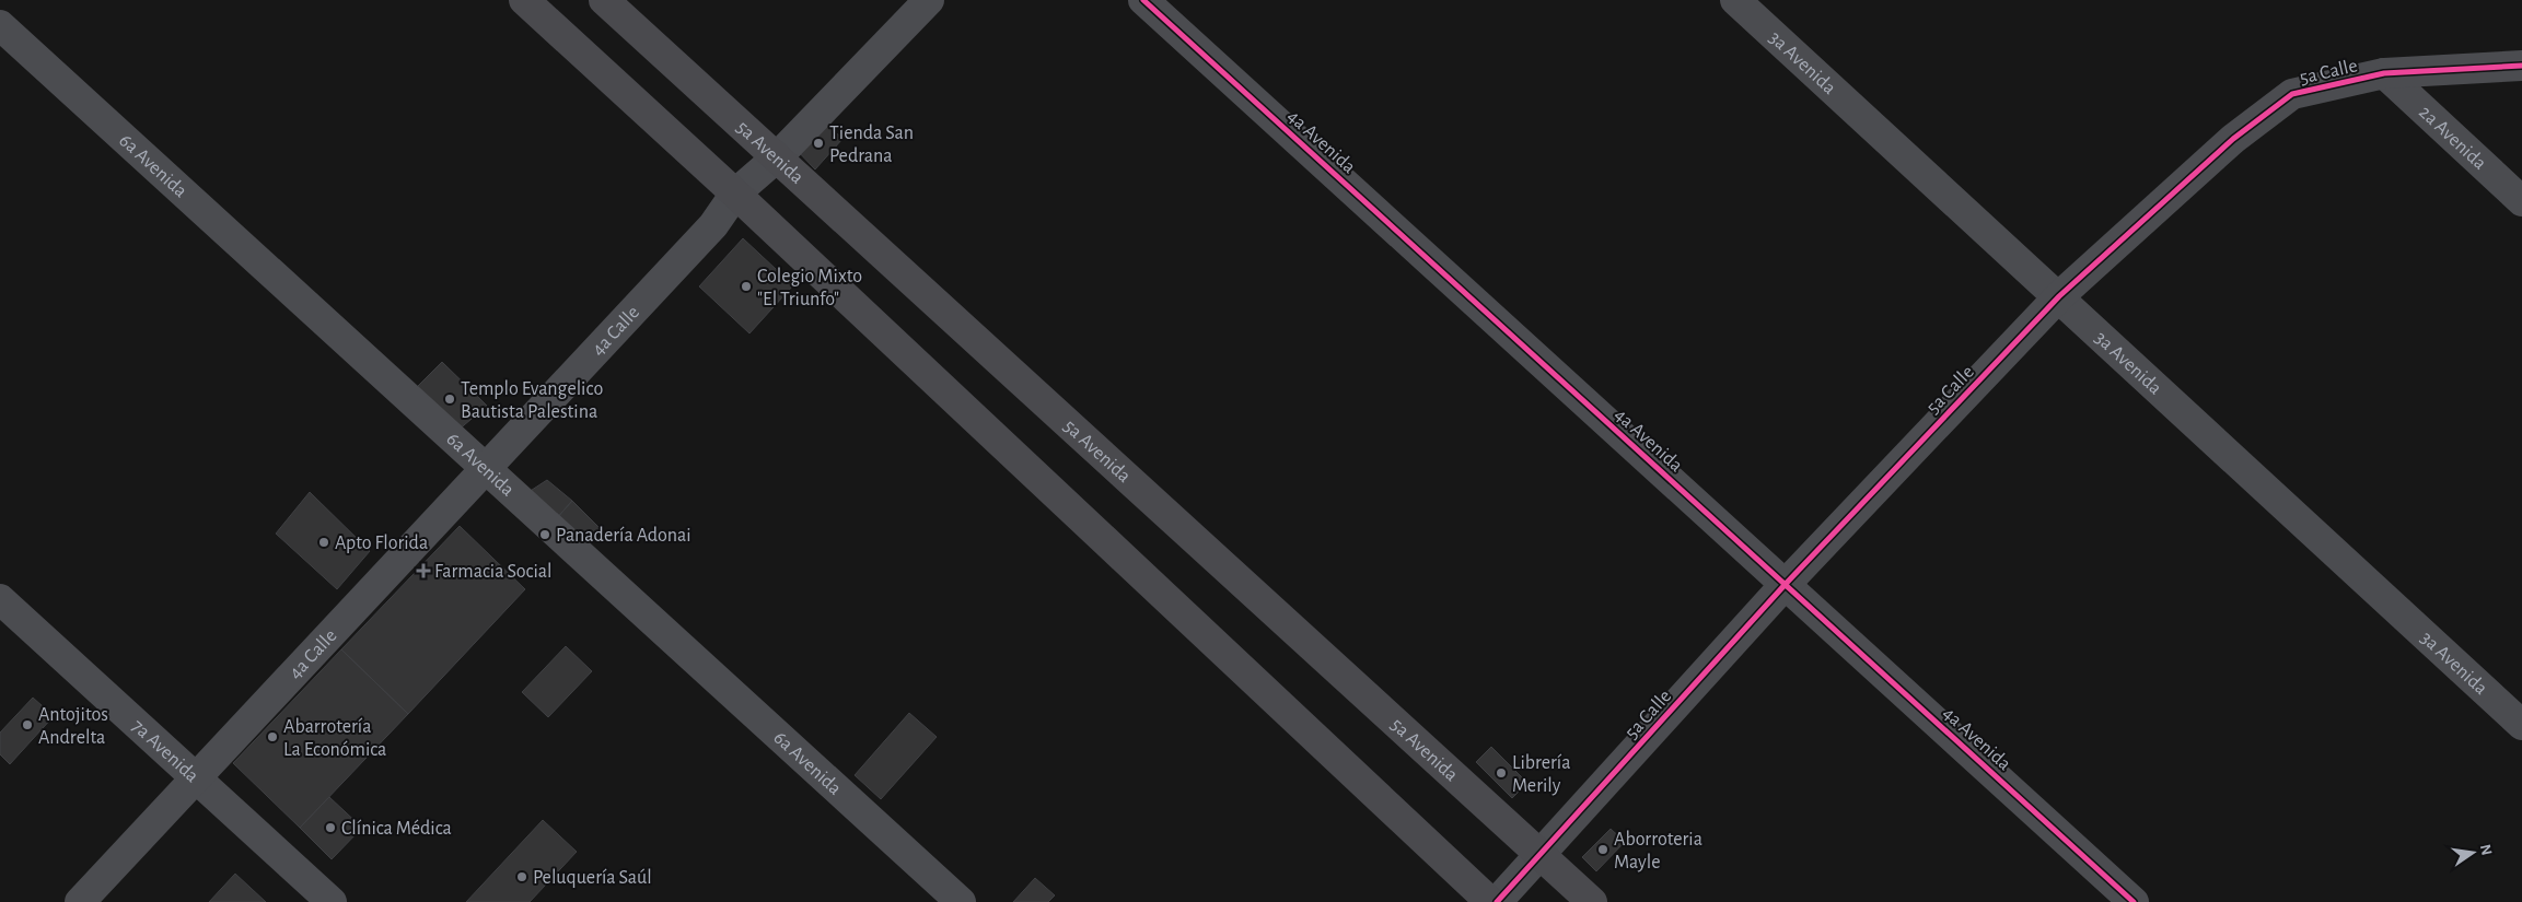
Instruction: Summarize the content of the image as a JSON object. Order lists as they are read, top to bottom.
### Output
{
  "streets": {
    "main road": ["5a Avenida"],
    "street": [
      "3a Avenida",
      "5a Calle",
      "2a Avenida",
      "4a Avenida",
      "6a Avenida",
      "4a Calle",
      "7a Avenida"
    ]
  },
  "crossings": [
    ["3a Avenida", "5a Calle"],
    ["5a Calle", "2a Avenida"],
    ["5a Calle", "4a Avenida"],
    ["5a Calle", "5a Avenida"],
    ["5a Avenida", "4a Calle"],
    ["6a Avenida", "4a Calle"],
    ["4a Calle", "7a Avenida"]
  ],
  "places": {
    "other": [
      "Tienda San Pedrana",
      "Colegio Mixto \"El Triunfo\"",
      "Templo Evangelico Bautista Palestina",
      "Panadería Adonai",
      "Apto Florida",
      "Antojitos Andrelta",
      "Abarrotería La Económica",
      "Librería Merily",
      "Clínica Médica",
      "Aborroteria Mayle",
      "Peluquería Saúl"
    ],
    "health": ["Farmacia Social"]
  },
  "north": "right"
}
